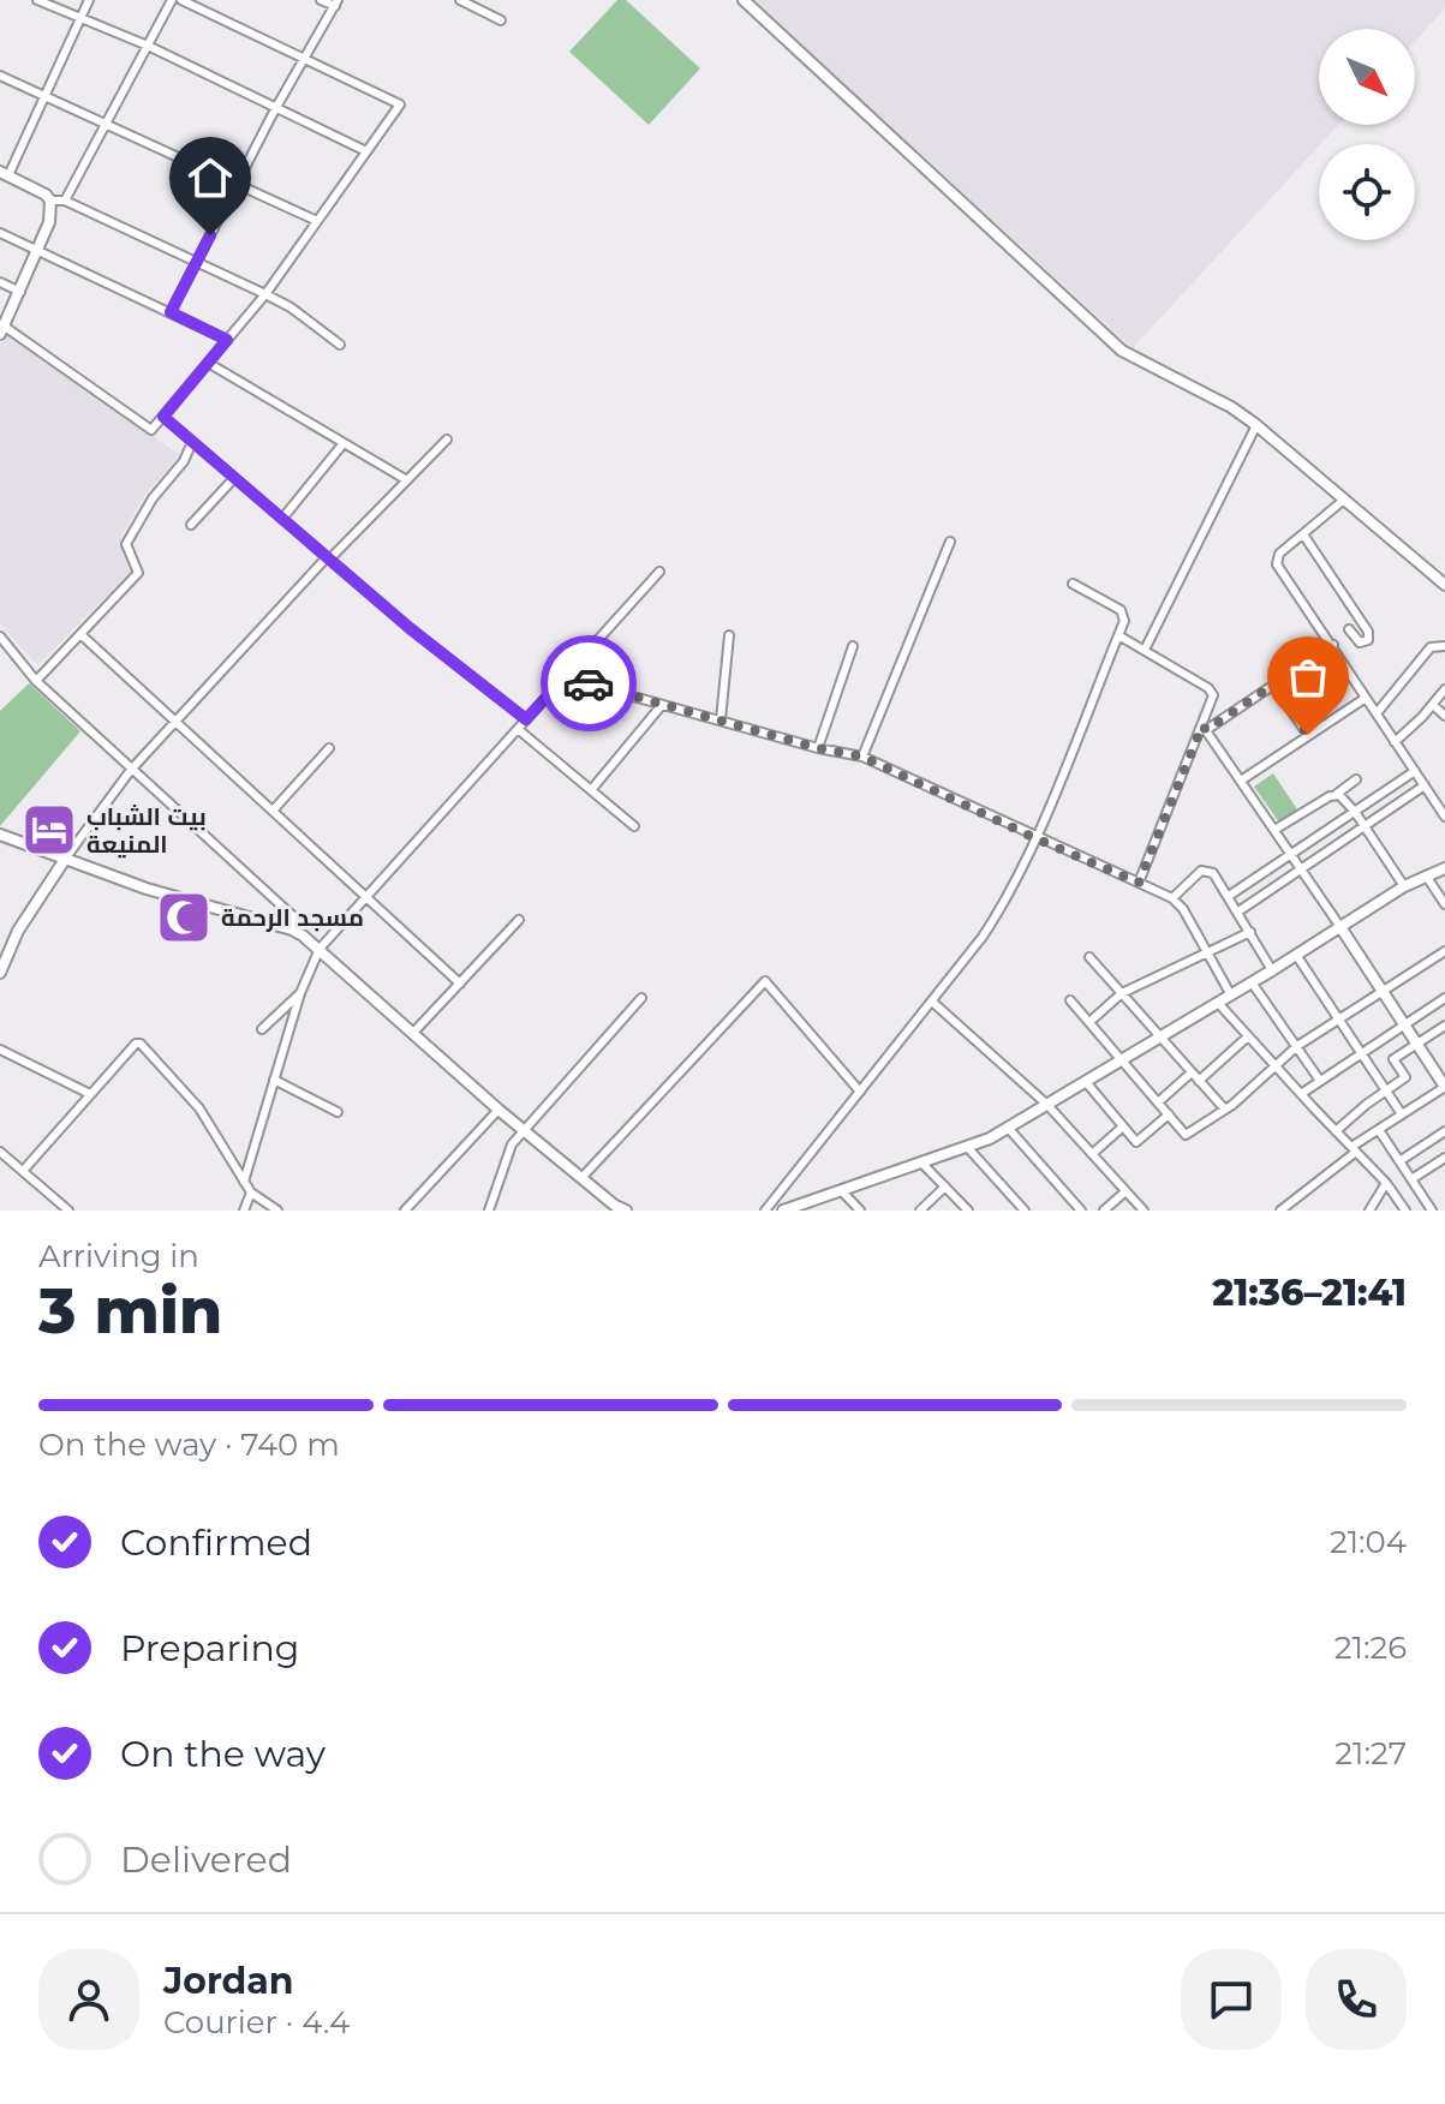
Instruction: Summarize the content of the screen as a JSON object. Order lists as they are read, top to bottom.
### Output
{
  "places": {
    "hotel": ["بيت الشباب المنيعة"],
    "mosque": ["مسجد الرحمة"]
  },
  "north": "bottom right",
  "page": {
    "heading": ["3 min", "Arriving in", "21:36–21:41"],
    "panel": ["Jordan", "Courier · 4.4"],
    "bar": "On the way · 740 m",
    "list": [
      ["Confirmed", "21:04"],
      ["Preparing", "21:26"],
      ["On the way", "21:27"],
      "Delivered"
    ]
  }
}
